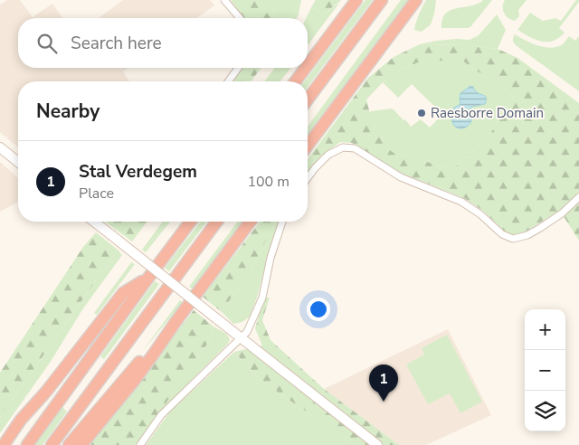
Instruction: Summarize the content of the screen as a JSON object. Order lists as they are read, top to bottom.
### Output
{
  "places": ["Raesborre Domain"],
  "page": {
    "search": "Search here",
    "heading": "Nearby",
    "list": [
      {
        "mark": "1",
        "name": "Stal Verdegem",
        "note": "Place",
        "value": "100 m"
      }
    ],
    "map_buttons": ["+", "−"],
    "pins": "1"
  }
}
